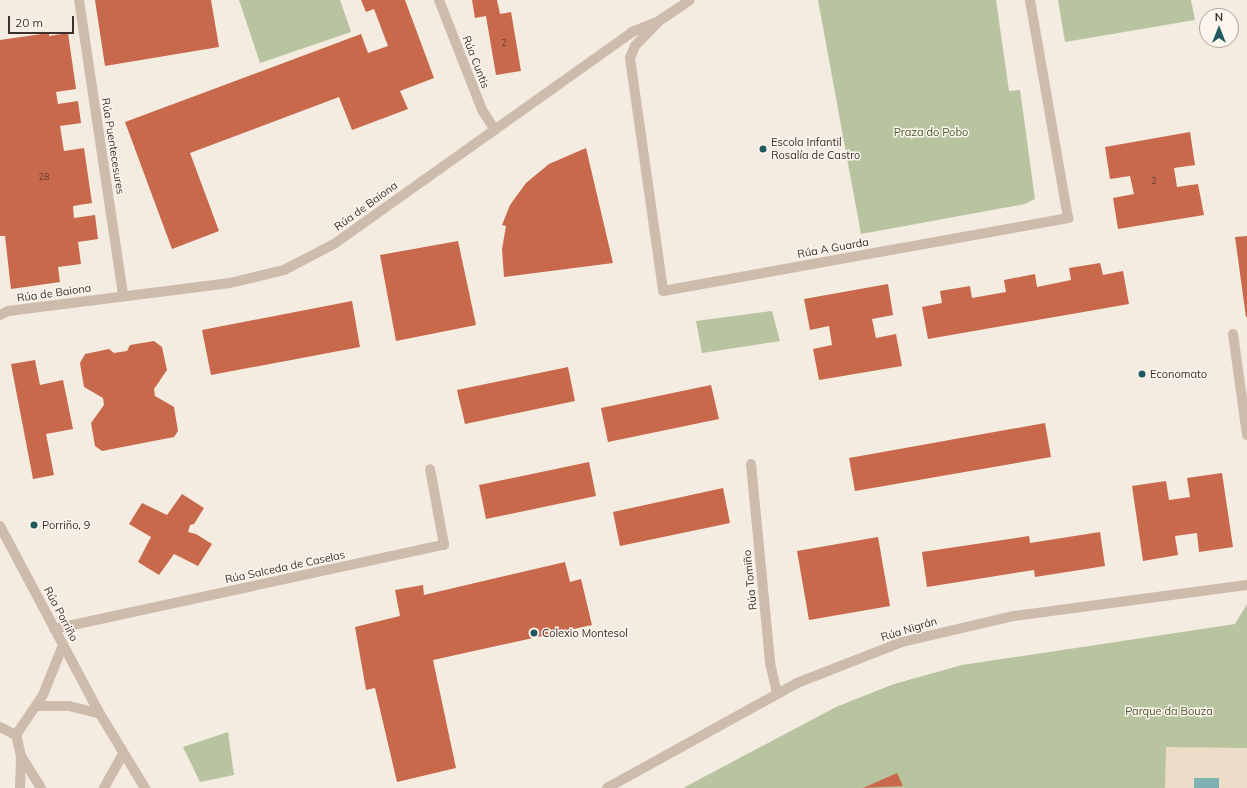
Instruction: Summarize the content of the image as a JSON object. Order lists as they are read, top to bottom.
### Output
{
  "streets": {
    "street": [
      "Rúa Cuntis",
      "Rúa Puentecesures",
      "Rúa de Baiona",
      "Rúa A Guarda",
      "Rúa Salceda de Caselas",
      "Rúa Tomiño",
      "Rúa Porriño",
      "Rúa Nigrán"
    ]
  },
  "crossings": [
    ["Rúa Cuntis", "Rúa de Baiona"],
    ["Rúa Puentecesures", "Rúa de Baiona"],
    ["Rúa de Baiona", "Rúa A Guarda"],
    ["Rúa Salceda de Caselas", "Rúa Porriño"],
    ["Rúa Tomiño", "Rúa Nigrán"]
  ],
  "parks": ["Praza do Pobo", "Parque da Bouza"],
  "places": [
    "Escola Infantil Rosalía de Castro",
    "Economato",
    "Porriño, 9",
    "Colexio Montesol"
  ],
  "house_numbers": ["2", "28", "2"],
  "scale_bar": "20 m",
  "north": "top"
}
